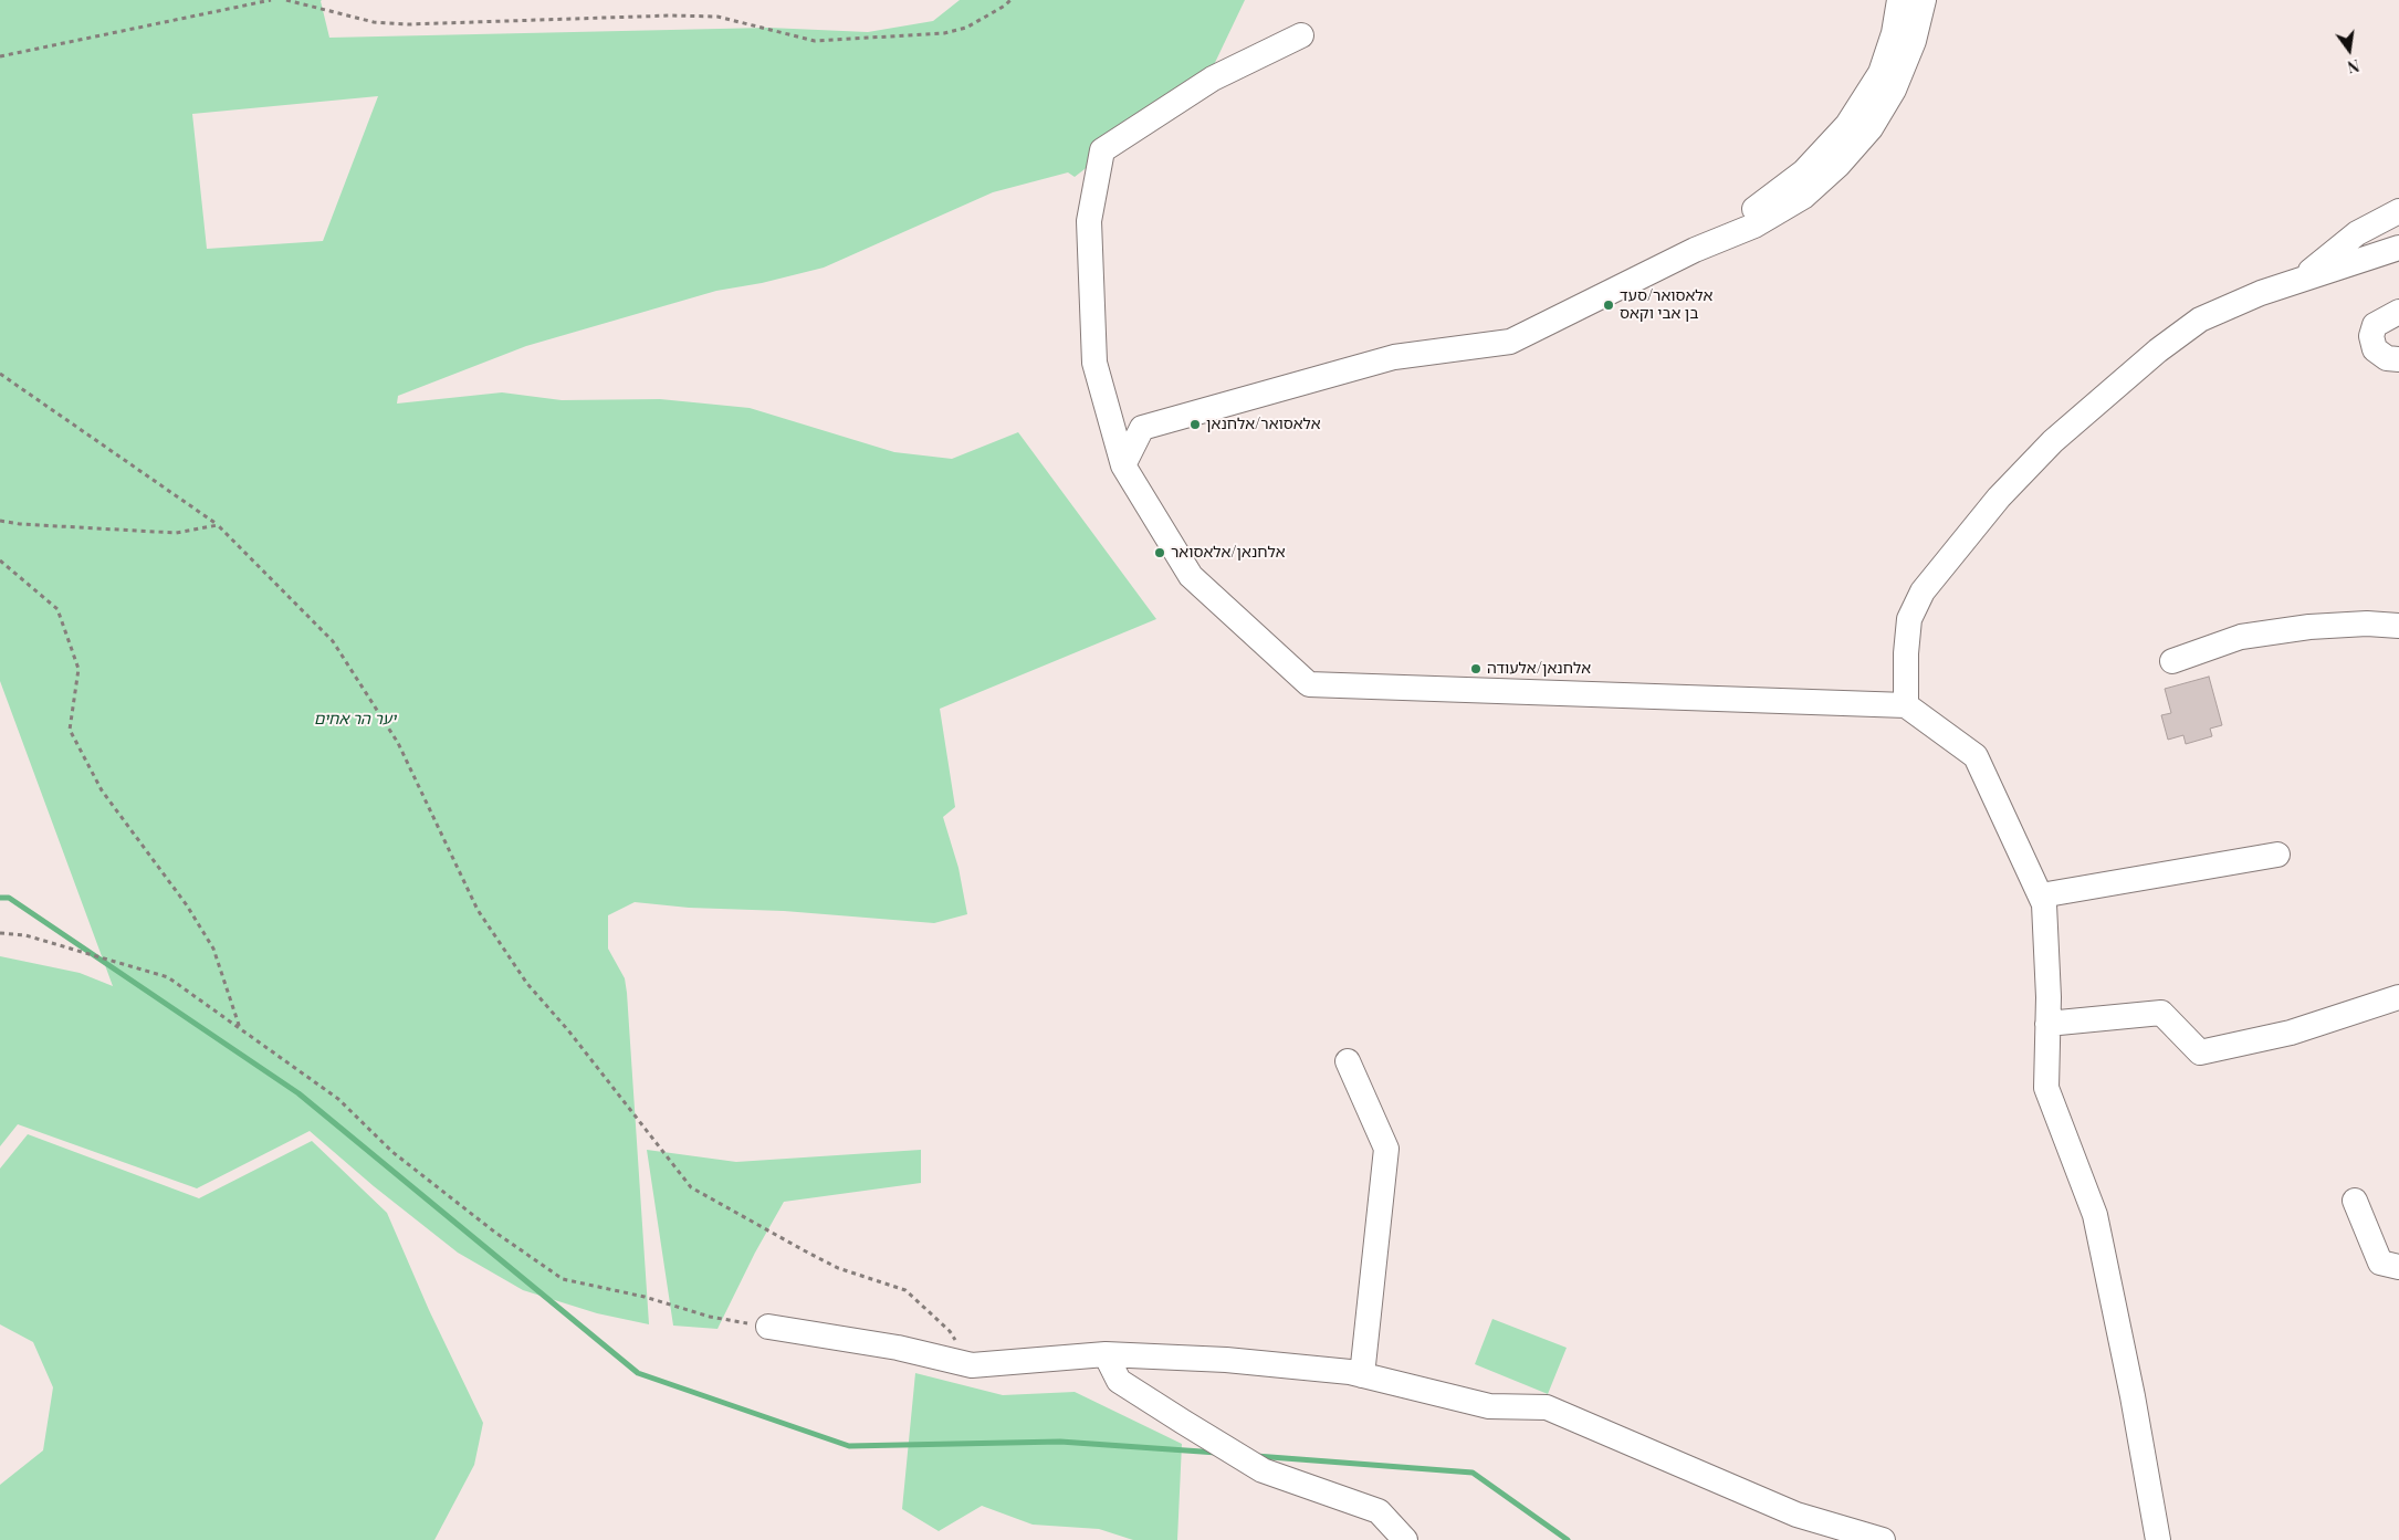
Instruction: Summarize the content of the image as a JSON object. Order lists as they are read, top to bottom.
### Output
{
  "parks": ["יער הר אחים"],
  "places": [
    "אלאסואר/סעד בן אבי וקאס",
    "אלאסואר/אלחנאן",
    "אלחנאן/אלאסואר",
    "אלחנאן/אלעודה"
  ],
  "north": "bottom"
}
